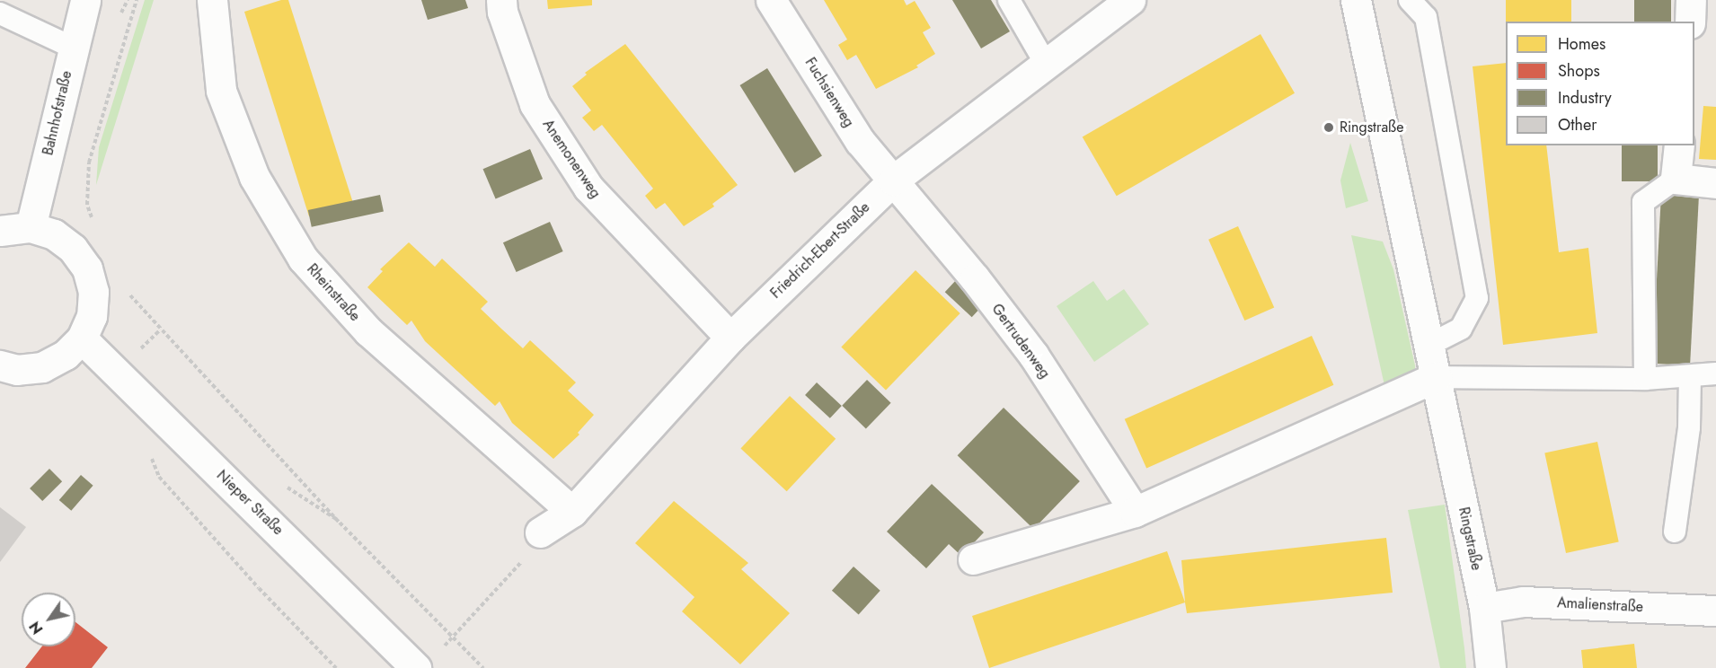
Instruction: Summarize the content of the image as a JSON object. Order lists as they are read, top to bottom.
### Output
{
  "streets": {
    "street": [
      "Fuchsienweg",
      "Bahnhofstraße",
      "Anemonenweg",
      "Friedrich-Ebert-Straße",
      "Rheinstraße",
      "Gertrudenweg",
      "Nieper Straße",
      "Ringstraße",
      "Amalienstraße"
    ]
  },
  "crossings": [
    ["Fuchsienweg", "Friedrich-Ebert-Straße"],
    ["Fuchsienweg", "Gertrudenweg"],
    ["Anemonenweg", "Friedrich-Ebert-Straße"],
    ["Friedrich-Ebert-Straße", "Rheinstraße"],
    ["Friedrich-Ebert-Straße", "Gertrudenweg"],
    ["Ringstraße", "Amalienstraße"]
  ],
  "places": ["Ringstraße"],
  "legend": [
    "Homes",
    "Shops",
    "Industry",
    "Other"
  ],
  "north": "bottom left"
}
